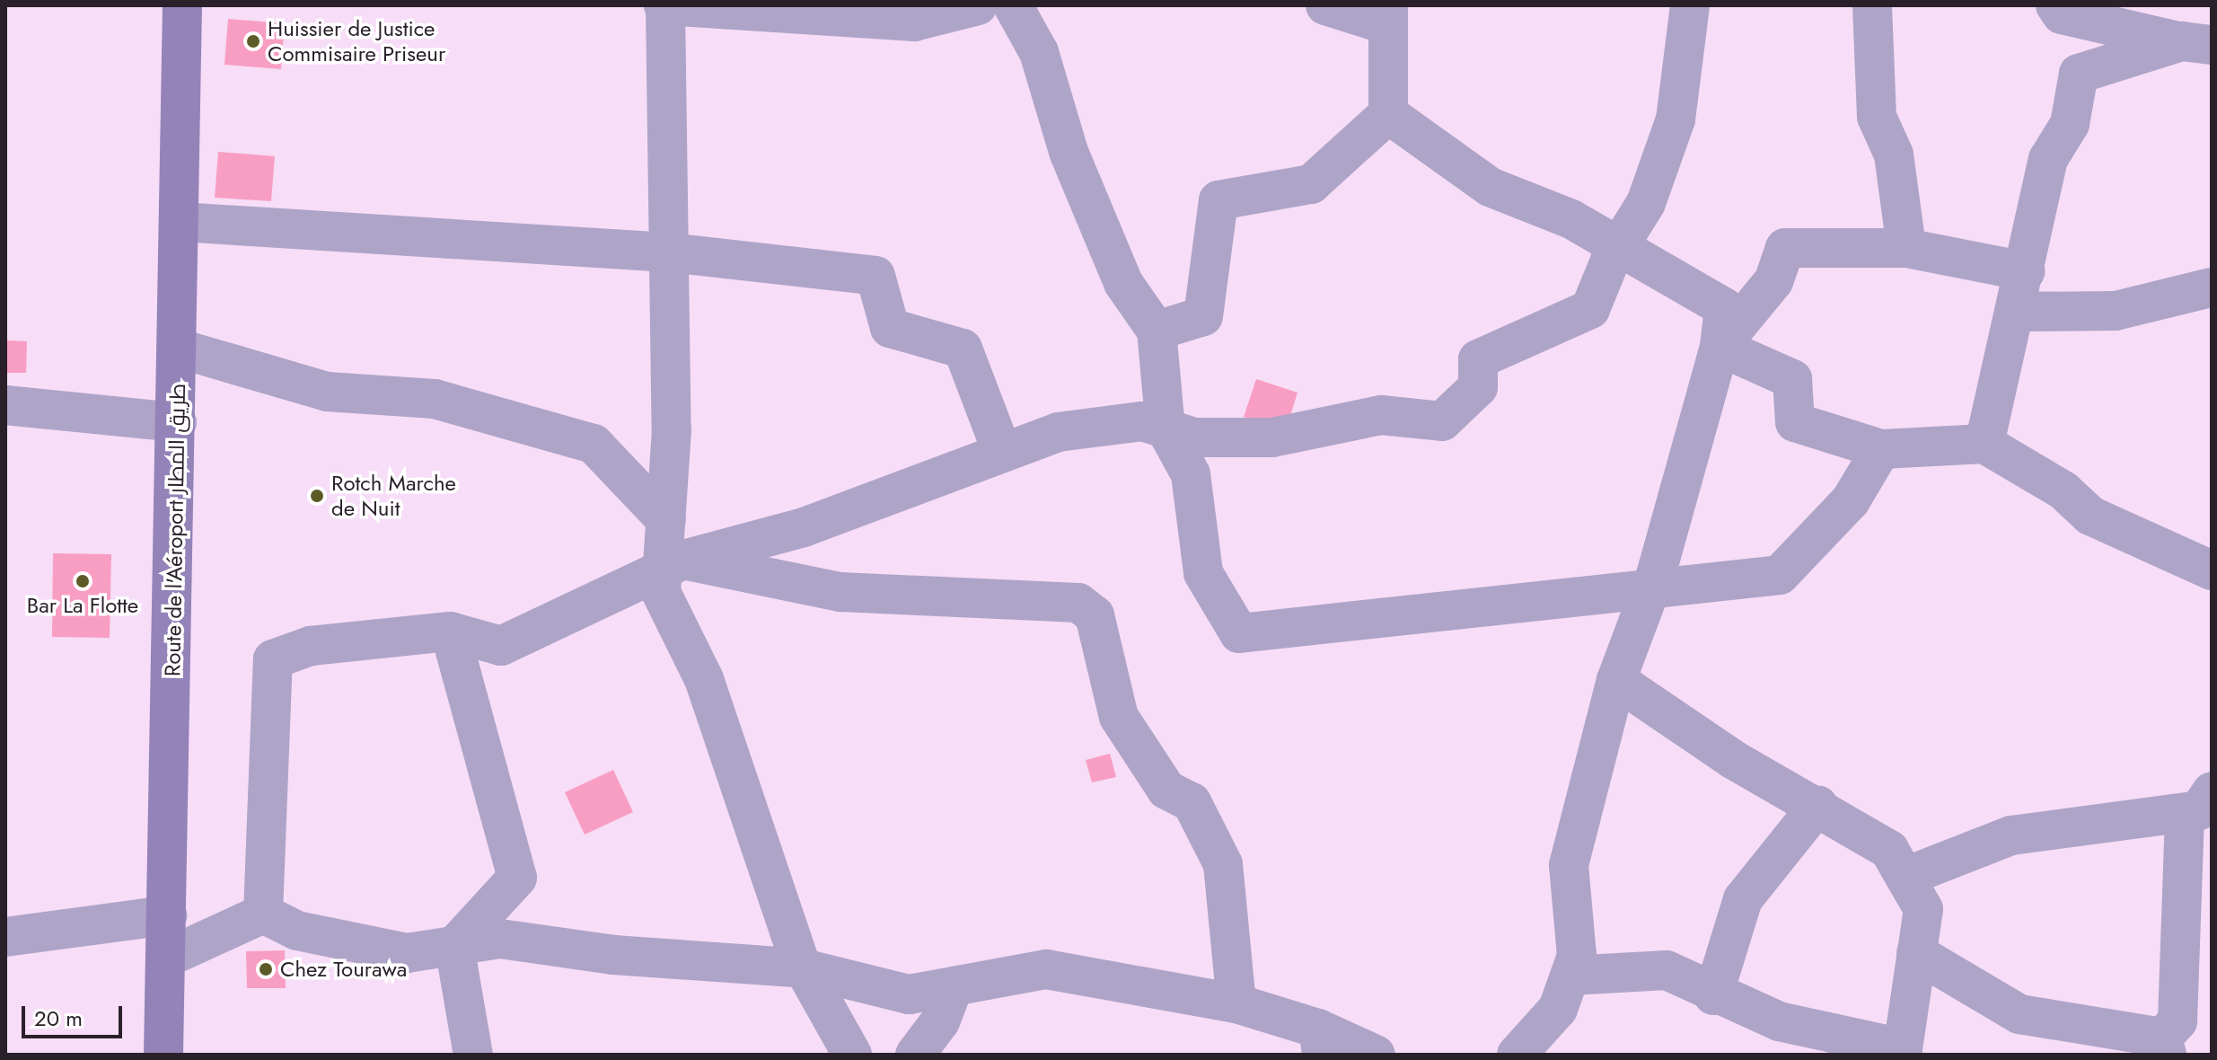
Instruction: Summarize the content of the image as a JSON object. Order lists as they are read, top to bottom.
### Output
{
  "streets": {
    "main road": ["Route de l'Aéroport طريق المطار"]
  },
  "places": [
    "Huissier de Justice Commisaire Priseur",
    "Rotch Marche de Nuit",
    "Bar La Flotte",
    "Chez Tourawa"
  ],
  "scale_bar": "20 m"
}
